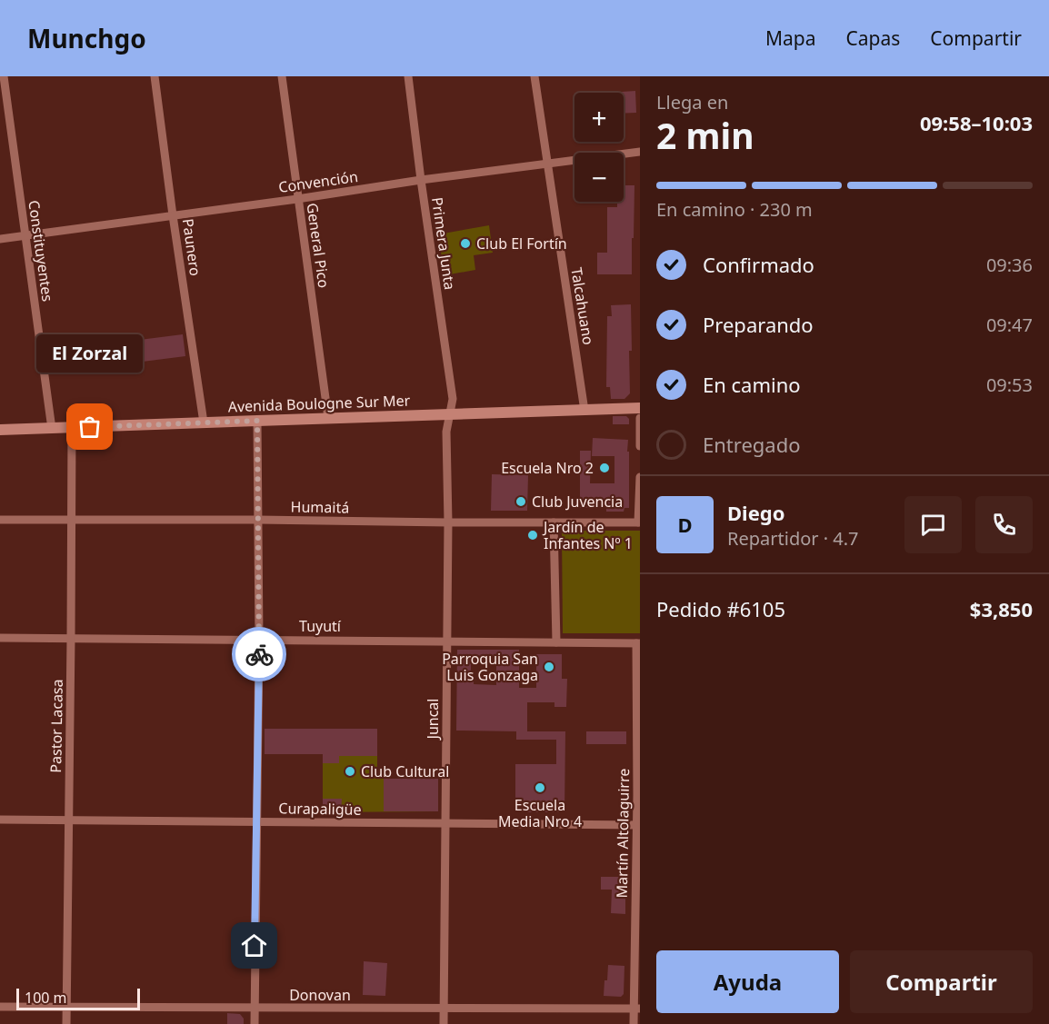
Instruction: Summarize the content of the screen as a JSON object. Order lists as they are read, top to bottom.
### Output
{
  "streets": {
    "main road": ["Avenida Boulogne Sur Mer"],
    "street": [
      "Convención",
      "Primera Junta",
      "General Pico",
      "Paunero",
      "Constituyentes",
      "Talcahuano",
      "Humaitá",
      "Tuyutí",
      "Juncal",
      "Pastor Lacasa",
      "Curapaligüe",
      "Martín Altolaguirre",
      "Donovan"
    ]
  },
  "crossings": [
    ["Convención", "Primera Junta"],
    ["Convención", "General Pico"],
    ["Convención", "Paunero"],
    ["Convención", "Constituyentes"],
    ["Convención", "Talcahuano"],
    ["Primera Junta", "Avenida Boulogne Sur Mer"],
    ["Primera Junta", "Juncal"],
    ["General Pico", "Avenida Boulogne Sur Mer"],
    ["Paunero", "Avenida Boulogne Sur Mer"],
    ["Constituyentes", "Avenida Boulogne Sur Mer"],
    ["Talcahuano", "Avenida Boulogne Sur Mer"],
    ["Avenida Boulogne Sur Mer", "Juncal"],
    ["Avenida Boulogne Sur Mer", "Pastor Lacasa"],
    ["Humaitá", "Juncal"],
    ["Humaitá", "Pastor Lacasa"],
    ["Tuyutí", "Juncal"],
    ["Tuyutí", "Pastor Lacasa"],
    ["Tuyutí", "Martín Altolaguirre"],
    ["Juncal", "Curapaligüe"],
    ["Juncal", "Donovan"],
    ["Pastor Lacasa", "Curapaligüe"],
    ["Pastor Lacasa", "Donovan"],
    ["Curapaligüe", "Martín Altolaguirre"],
    ["Martín Altolaguirre", "Donovan"]
  ],
  "places": [
    "Club El Fortín",
    "El Zorzal",
    "Escuela Nro 2",
    "Club Juvencia",
    "Jardín de Infantes Nº 1",
    "Parroquia San Luis Gonzaga",
    "Club Cultural",
    "Escuela Media Nro 4"
  ],
  "scale_bar": "100 m",
  "page": {
    "header": "Munchgo",
    "nav": ["Mapa", "Capas", "Compartir"],
    "heading": ["2 min", "Llega en", "09:58–10:03"],
    "panel": [
      "Diego",
      "Repartidor · 4.7",
      "Pedido #6105",
      "$3,850"
    ],
    "map_buttons": ["+", "−"],
    "bar": "En camino · 230 m",
    "list": [
      ["Confirmado", "09:36"],
      ["Preparando", "09:47"],
      ["En camino", "09:53"],
      "Entregado"
    ],
    "bubble": "El Zorzal",
    "round": "D",
    "buttons": ["Ayuda", "Compartir"],
    "scale": "100 m"
  }
}
